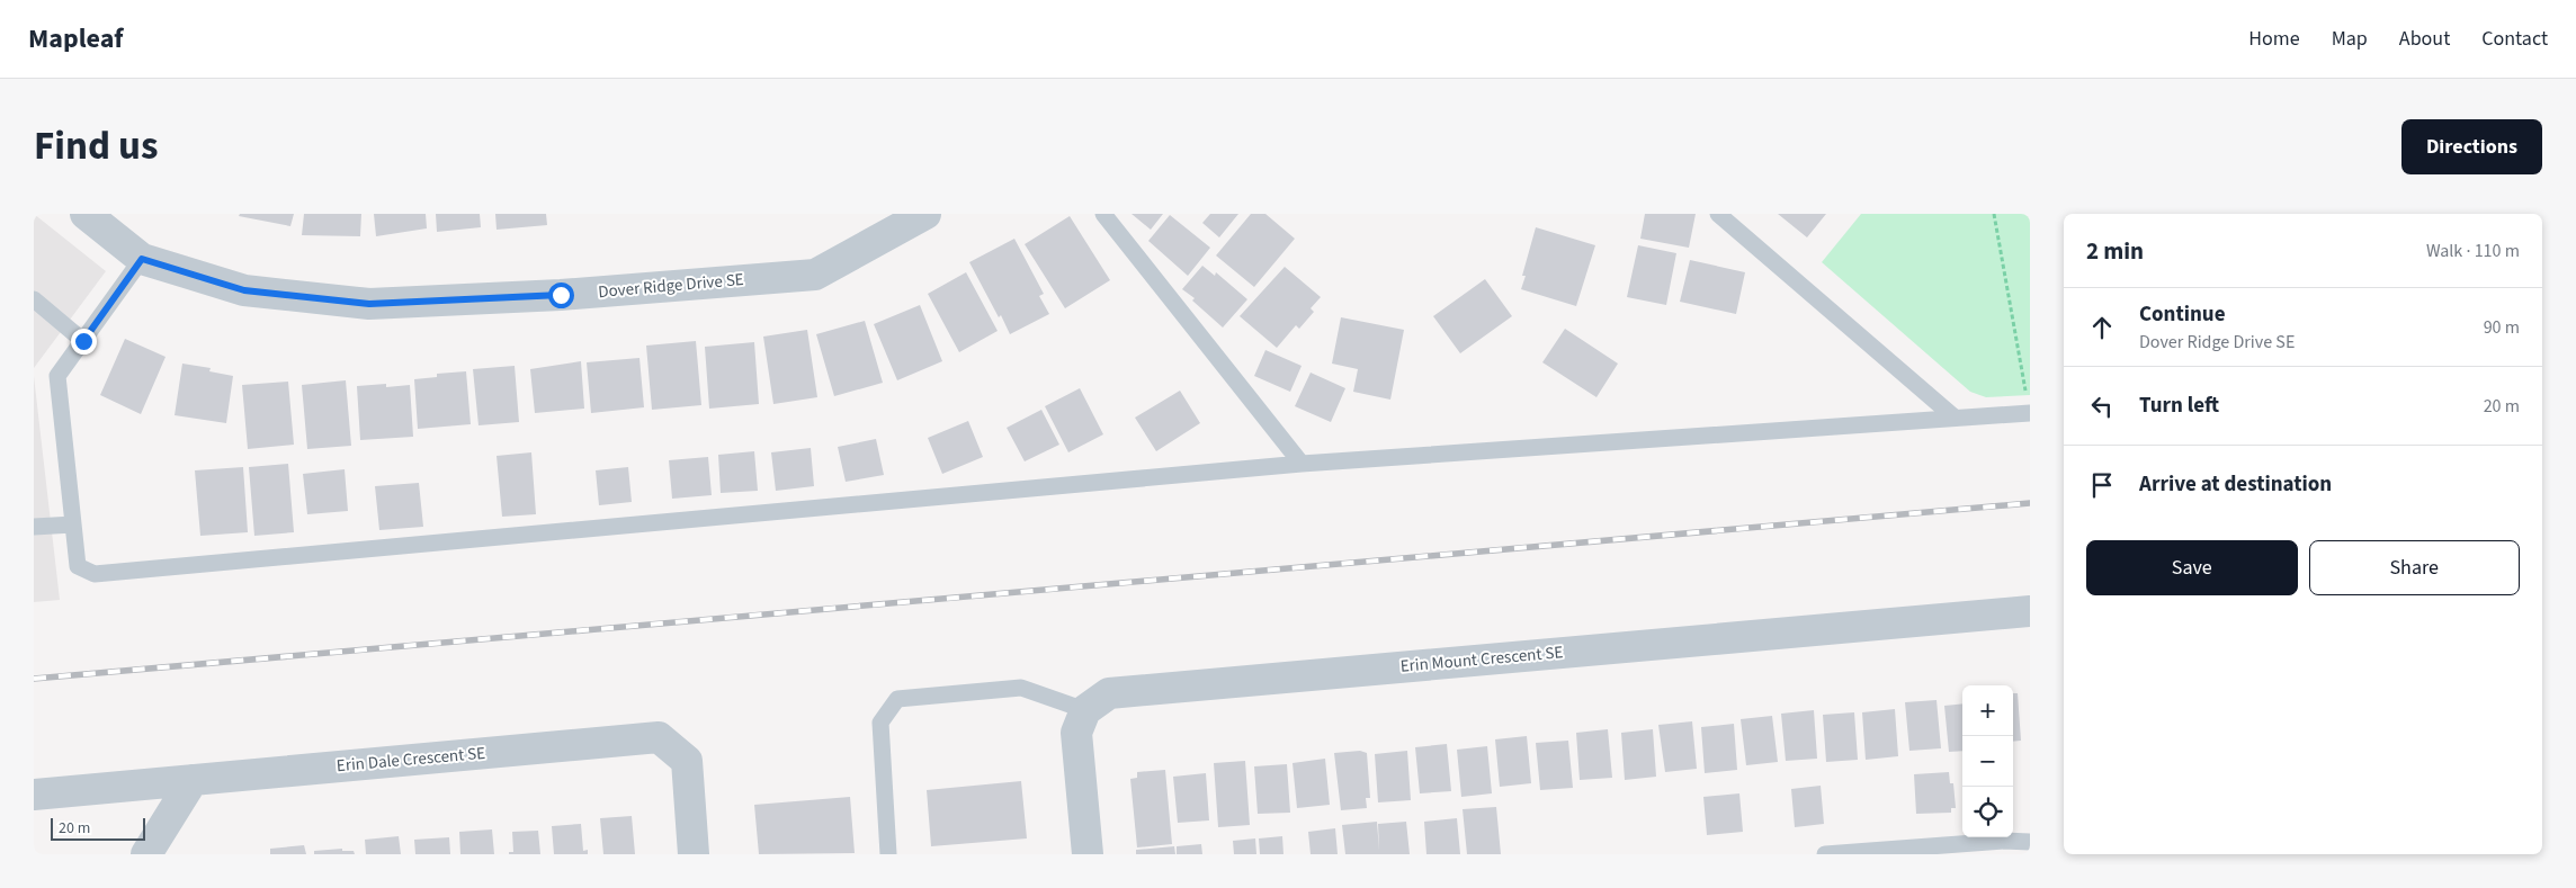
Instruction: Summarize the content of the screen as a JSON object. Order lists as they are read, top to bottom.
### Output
{
  "streets": {
    "street": ["Dover Ridge Drive SE", "Erin Mount Crescent SE", "Erin Dale Crescent SE"]
  },
  "scale_bar": "20 m",
  "page": {
    "header": "Mapleaf",
    "nav": [
      "Home",
      "Map",
      "About",
      "Contact"
    ],
    "title": "Find us",
    "buttons": [
      "Directions",
      ["Save", "Share"]
    ],
    "heading": ["2 min", "Walk · 110 m"],
    "list": [
      ["Continue", "Dover Ridge Drive SE", "90 m"],
      ["Turn left", "20 m"],
      "Arrive at destination"
    ],
    "map_buttons": ["+", "−"],
    "scale": "20 m"
  }
}
